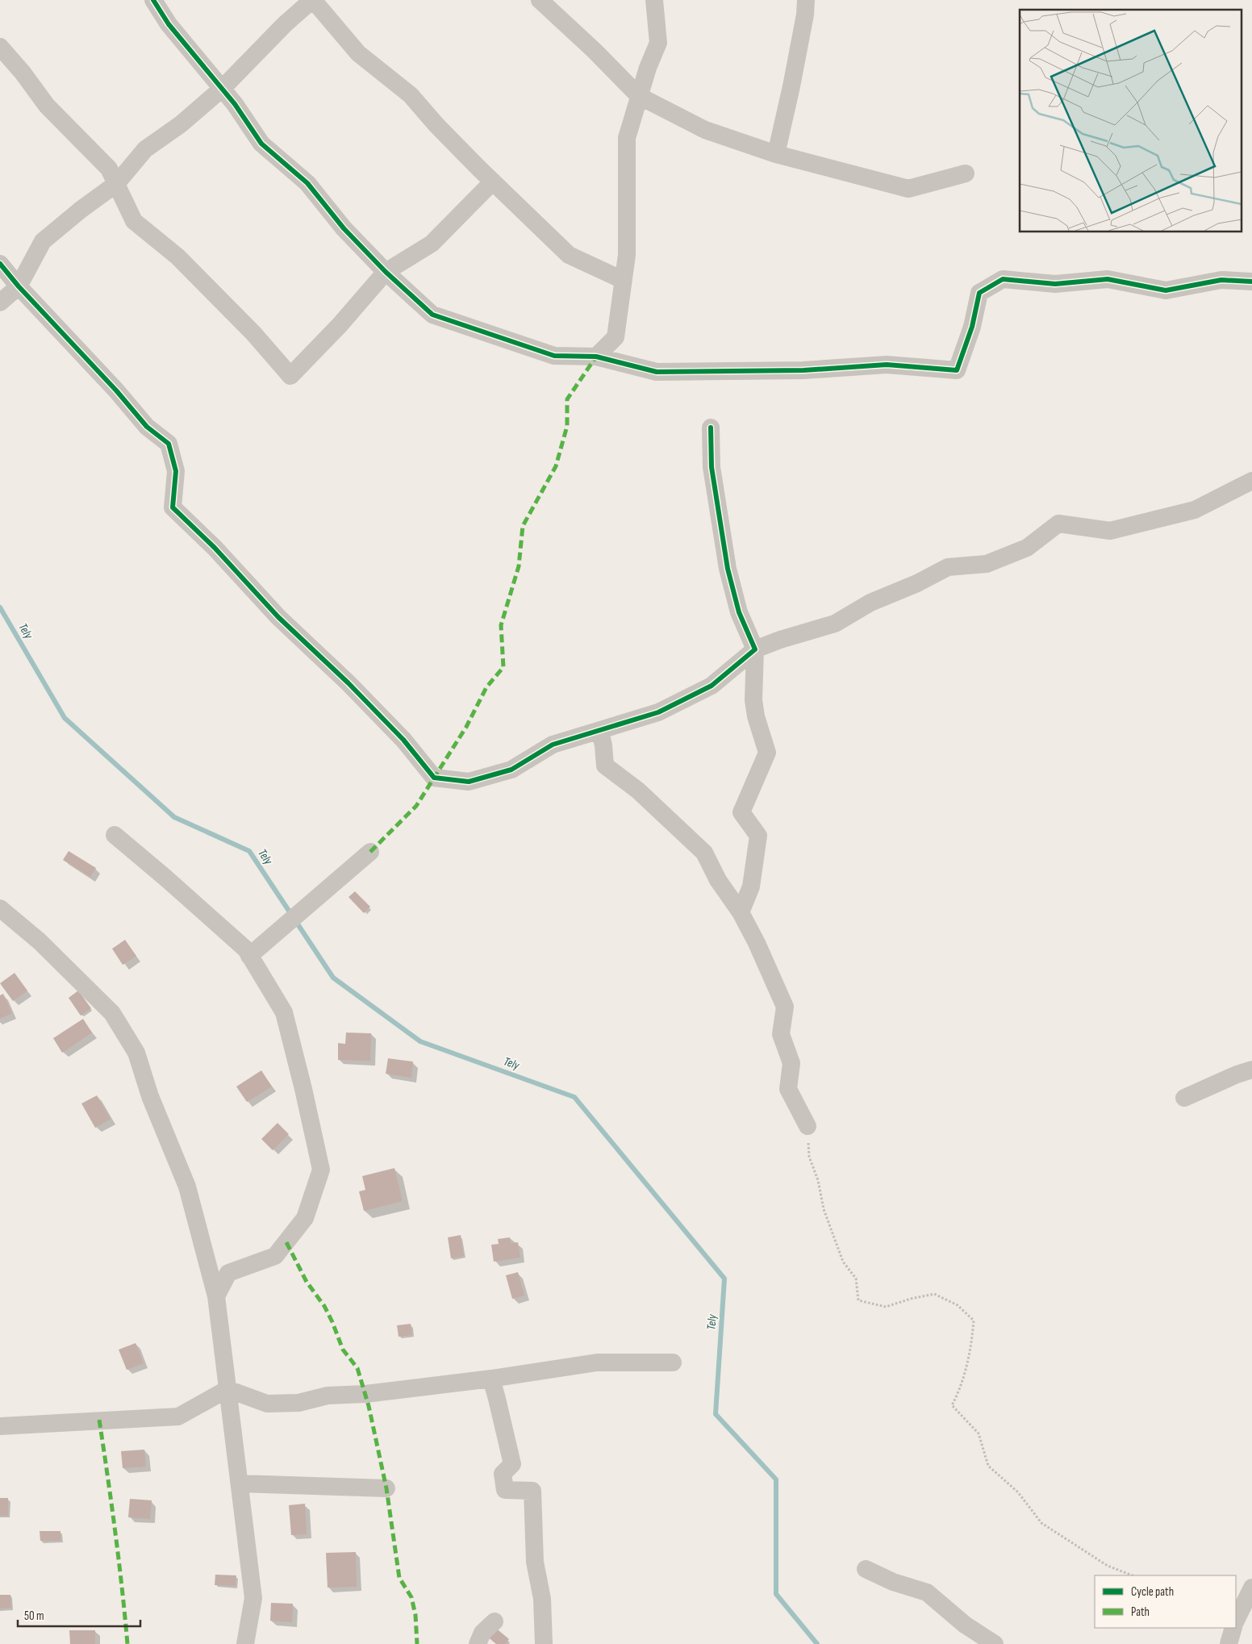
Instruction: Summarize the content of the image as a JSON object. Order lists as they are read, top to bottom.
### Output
{
  "water": ["Tely"],
  "legend": ["Cycle path", "Path"],
  "scale_bar": "50 m"
}
